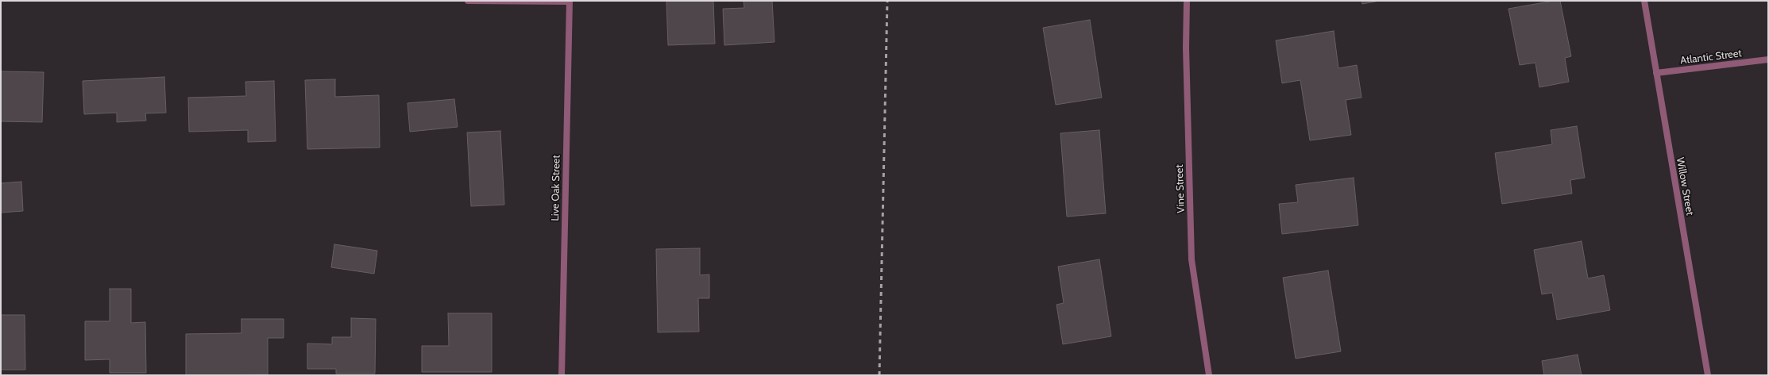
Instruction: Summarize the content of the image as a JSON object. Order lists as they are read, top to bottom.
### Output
{
  "streets": {
    "street": [
      "Atlantic Street",
      "Willow Street",
      "Live Oak Street",
      "Vine Street"
    ]
  },
  "crossings": [
    ["Atlantic Street", "Willow Street"]
  ]
}
